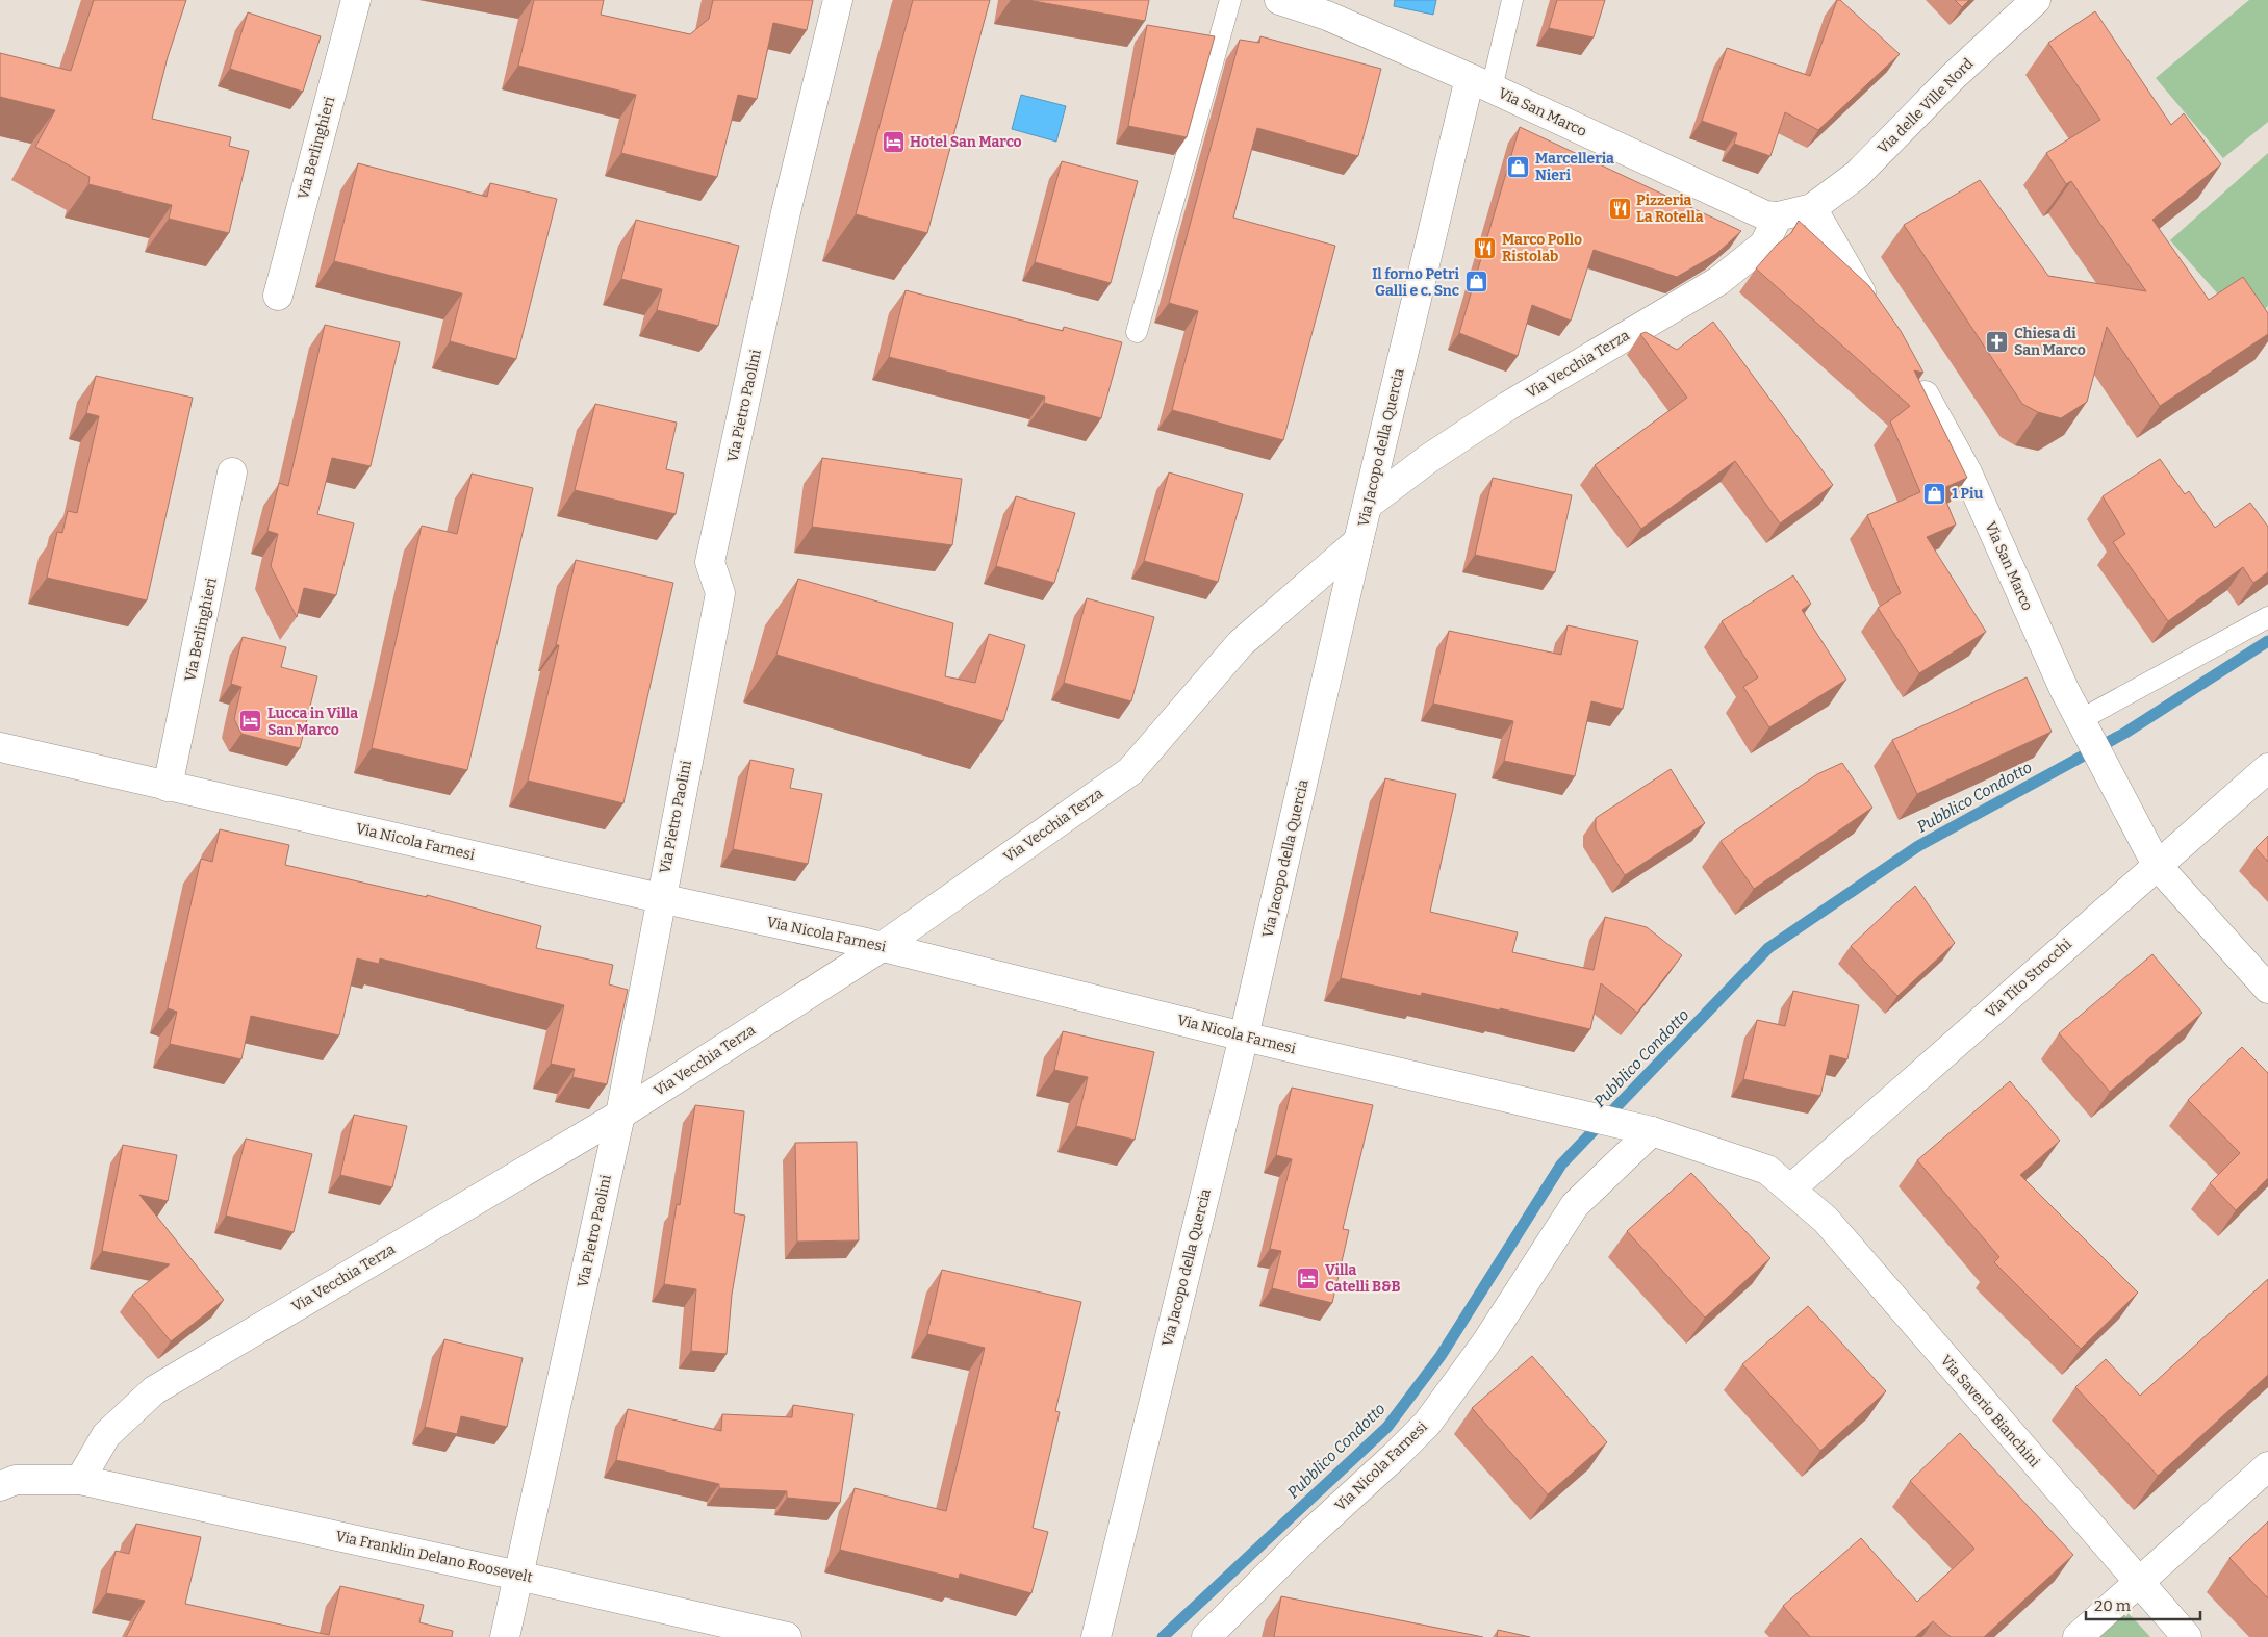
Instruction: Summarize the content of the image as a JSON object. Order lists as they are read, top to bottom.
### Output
{
  "streets": {
    "street": [
      "Via delle Ville Nord",
      "Via San Marco",
      "Via Berlinghieri",
      "Via Vecchia Terza",
      "Via Pietro Paolini",
      "Via Jacopo della Quercia",
      "Via Nicola Farnesi",
      "Via Tito Strocchi",
      "Via Saverio Bianchini",
      "Via Franklin Delano Roosevelt"
    ]
  },
  "crossings": [
    ["Via delle Ville Nord", "Via San Marco"],
    ["Via San Marco", "Via Vecchia Terza"],
    ["Via San Marco", "Via Jacopo della Quercia"],
    ["Via San Marco", "Via Tito Strocchi"],
    ["Via Berlinghieri", "Via Nicola Farnesi"],
    ["Via Vecchia Terza", "Via Pietro Paolini"],
    ["Via Vecchia Terza", "Via Jacopo della Quercia"],
    ["Via Vecchia Terza", "Via Nicola Farnesi"],
    ["Via Vecchia Terza", "Via Franklin Delano Roosevelt"],
    ["Via Pietro Paolini", "Via Nicola Farnesi"],
    ["Via Pietro Paolini", "Via Franklin Delano Roosevelt"],
    ["Via Jacopo della Quercia", "Via Nicola Farnesi"],
    ["Via Nicola Farnesi", "Via Tito Strocchi"],
    ["Via Nicola Farnesi", "Via Saverio Bianchini"],
    ["Via Tito Strocchi", "Via Saverio Bianchini"]
  ],
  "water": ["Pubblico Condotto"],
  "places": {
    "hotel": ["Hotel San Marco", "Lucca in Villa San Marco", "Villa Catelli B&B"],
    "shop": ["Marcelleria Nieri", "Il forno Petri Galli e c. Snc", "1 Piu"],
    "restaurant": ["Pizzeria La Rotella", "Marco Pollo Ristolab"],
    "church": ["Chiesa di San Marco"]
  },
  "scale_bar": "20 m"
}
